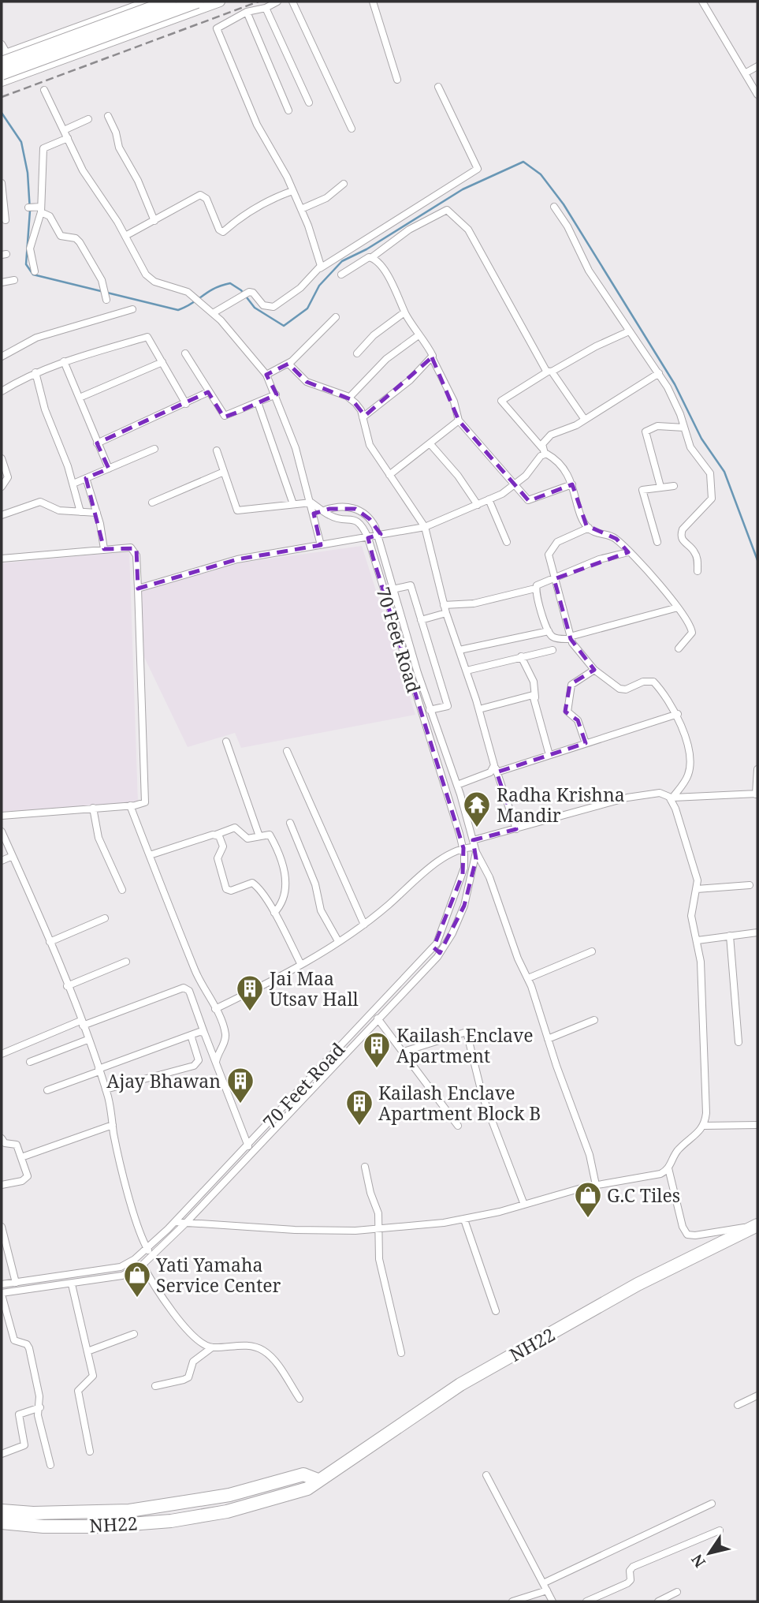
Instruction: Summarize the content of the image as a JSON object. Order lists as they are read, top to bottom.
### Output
{
  "streets": {
    "highway": ["NH22"],
    "street": ["70 Feet Road"]
  },
  "places": {
    "temple": ["Radha Krishna Mandir"],
    "building": [
      "Jai Maa Utsav Hall",
      "Kailash Enclave Apartment",
      "Ajay Bhawan",
      "Kailash Enclave Apartment Block B"
    ],
    "shop": ["G.C Tiles", "Yati Yamaha Service Center"]
  },
  "north": "bottom left"
}
